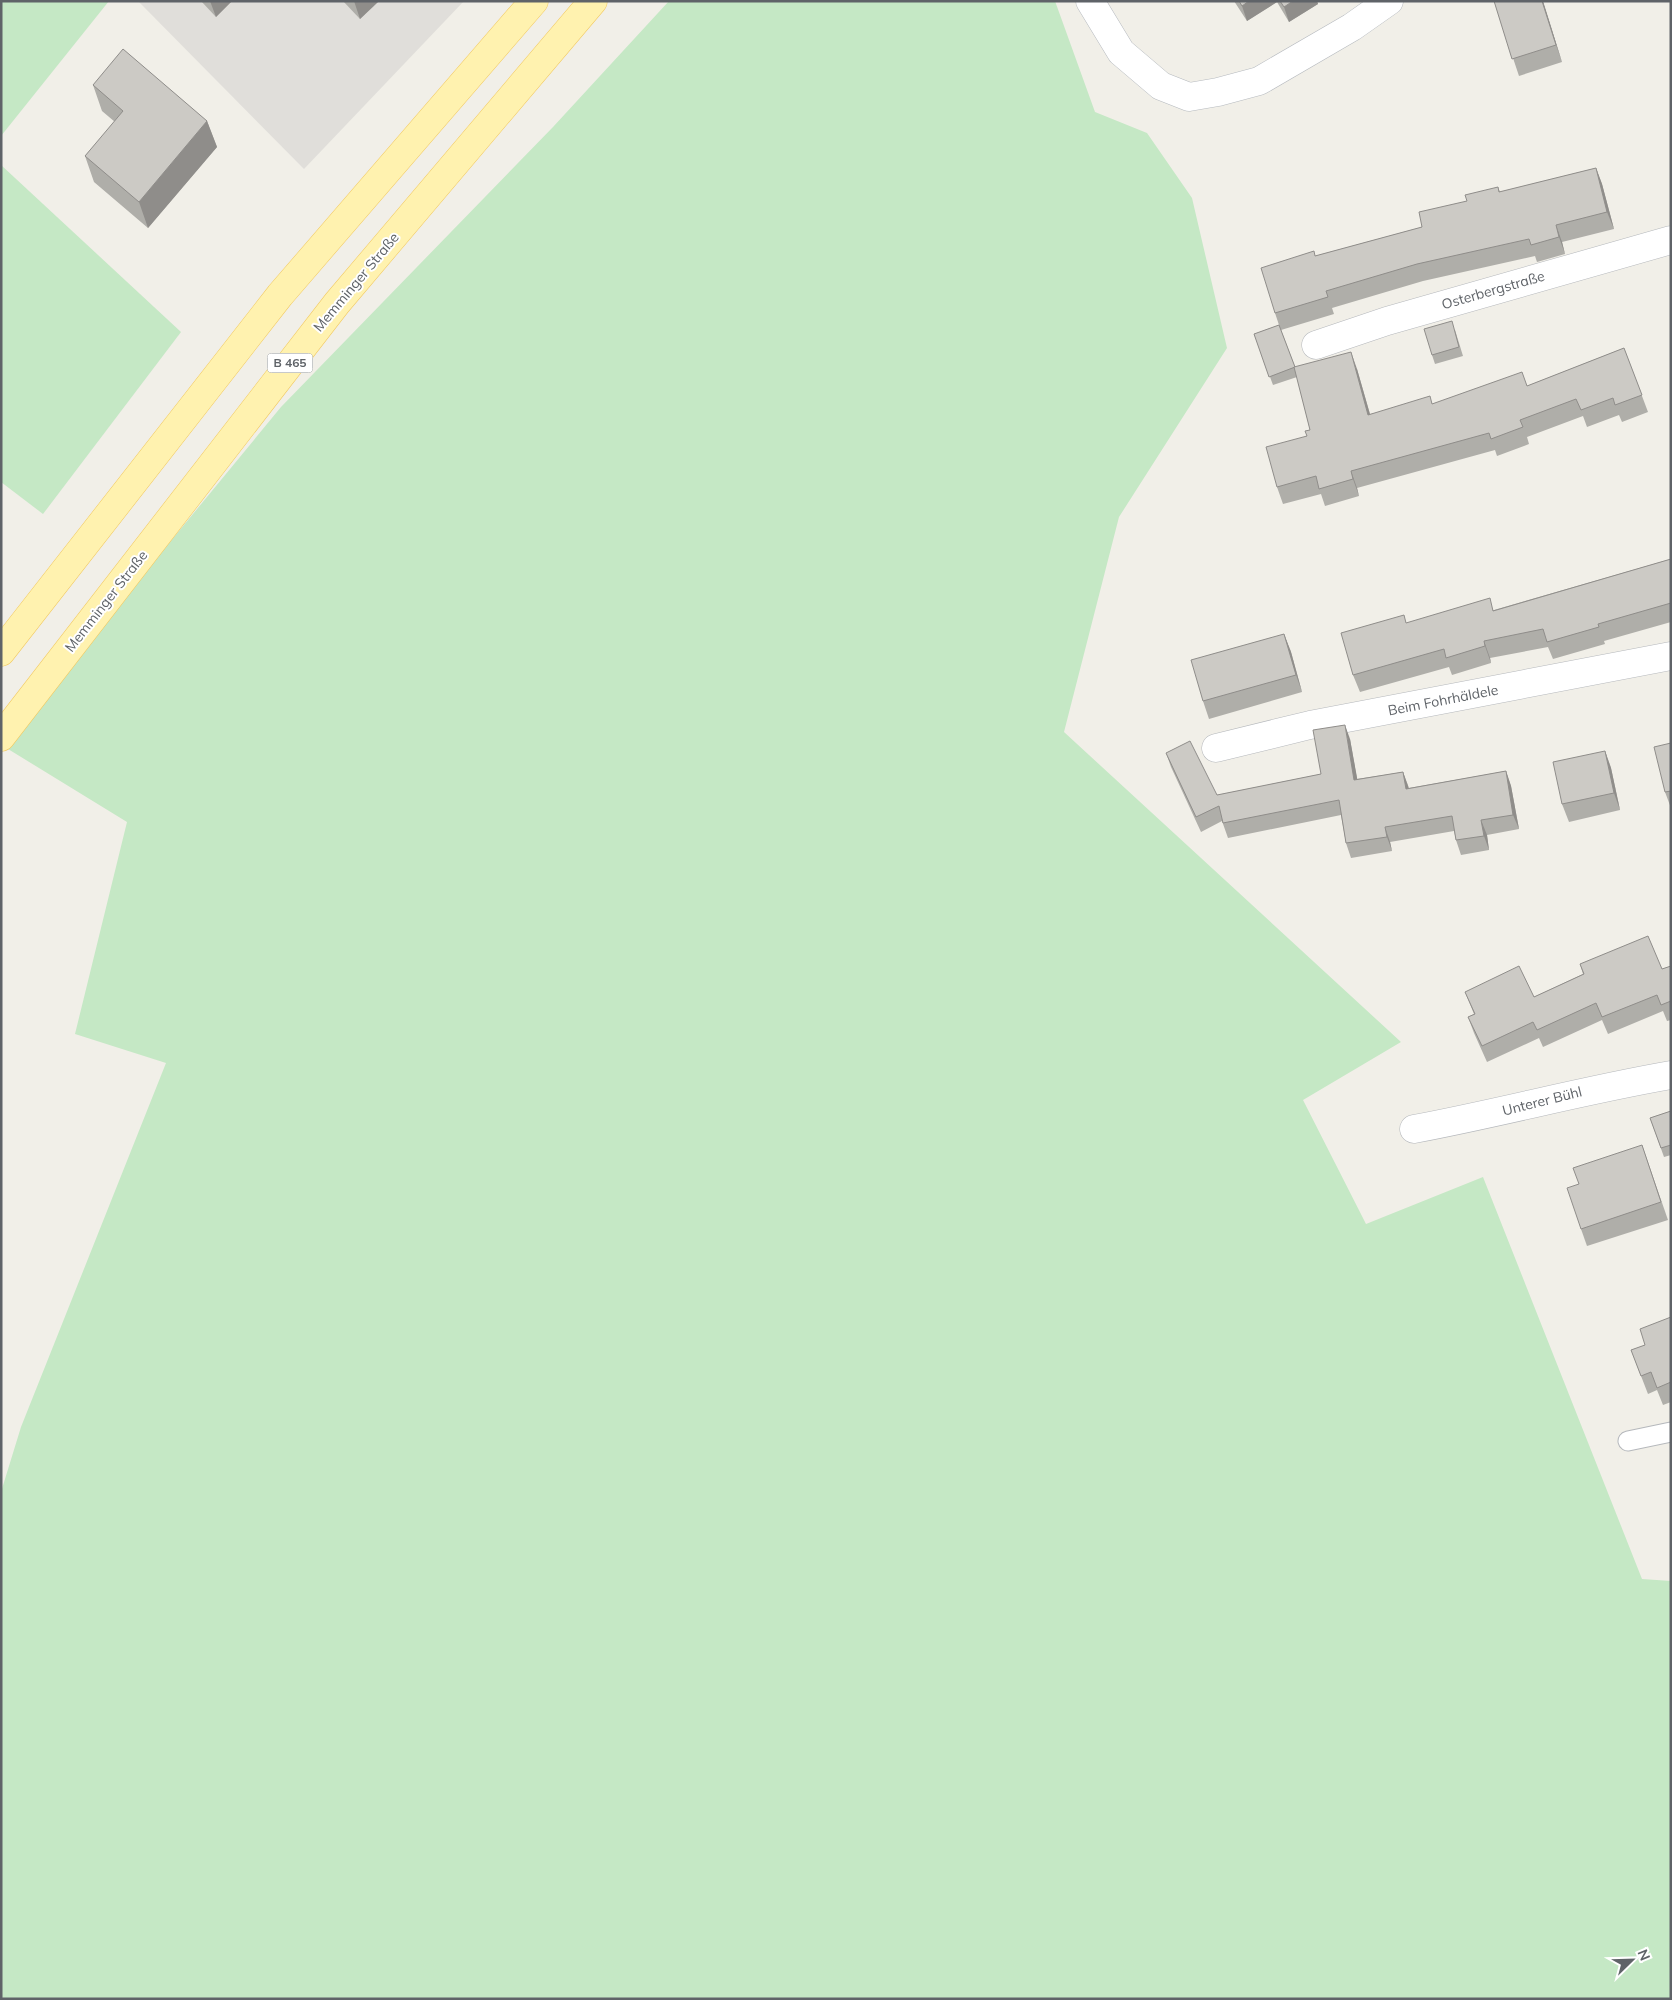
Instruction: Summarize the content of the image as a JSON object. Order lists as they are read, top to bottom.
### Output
{
  "streets": {
    "main road": ["Memminger Straße", "B 465"],
    "street": ["Osterbergstraße", "Beim Fohrhäldele", "Unterer Bühl"]
  },
  "north": "top right"
}
